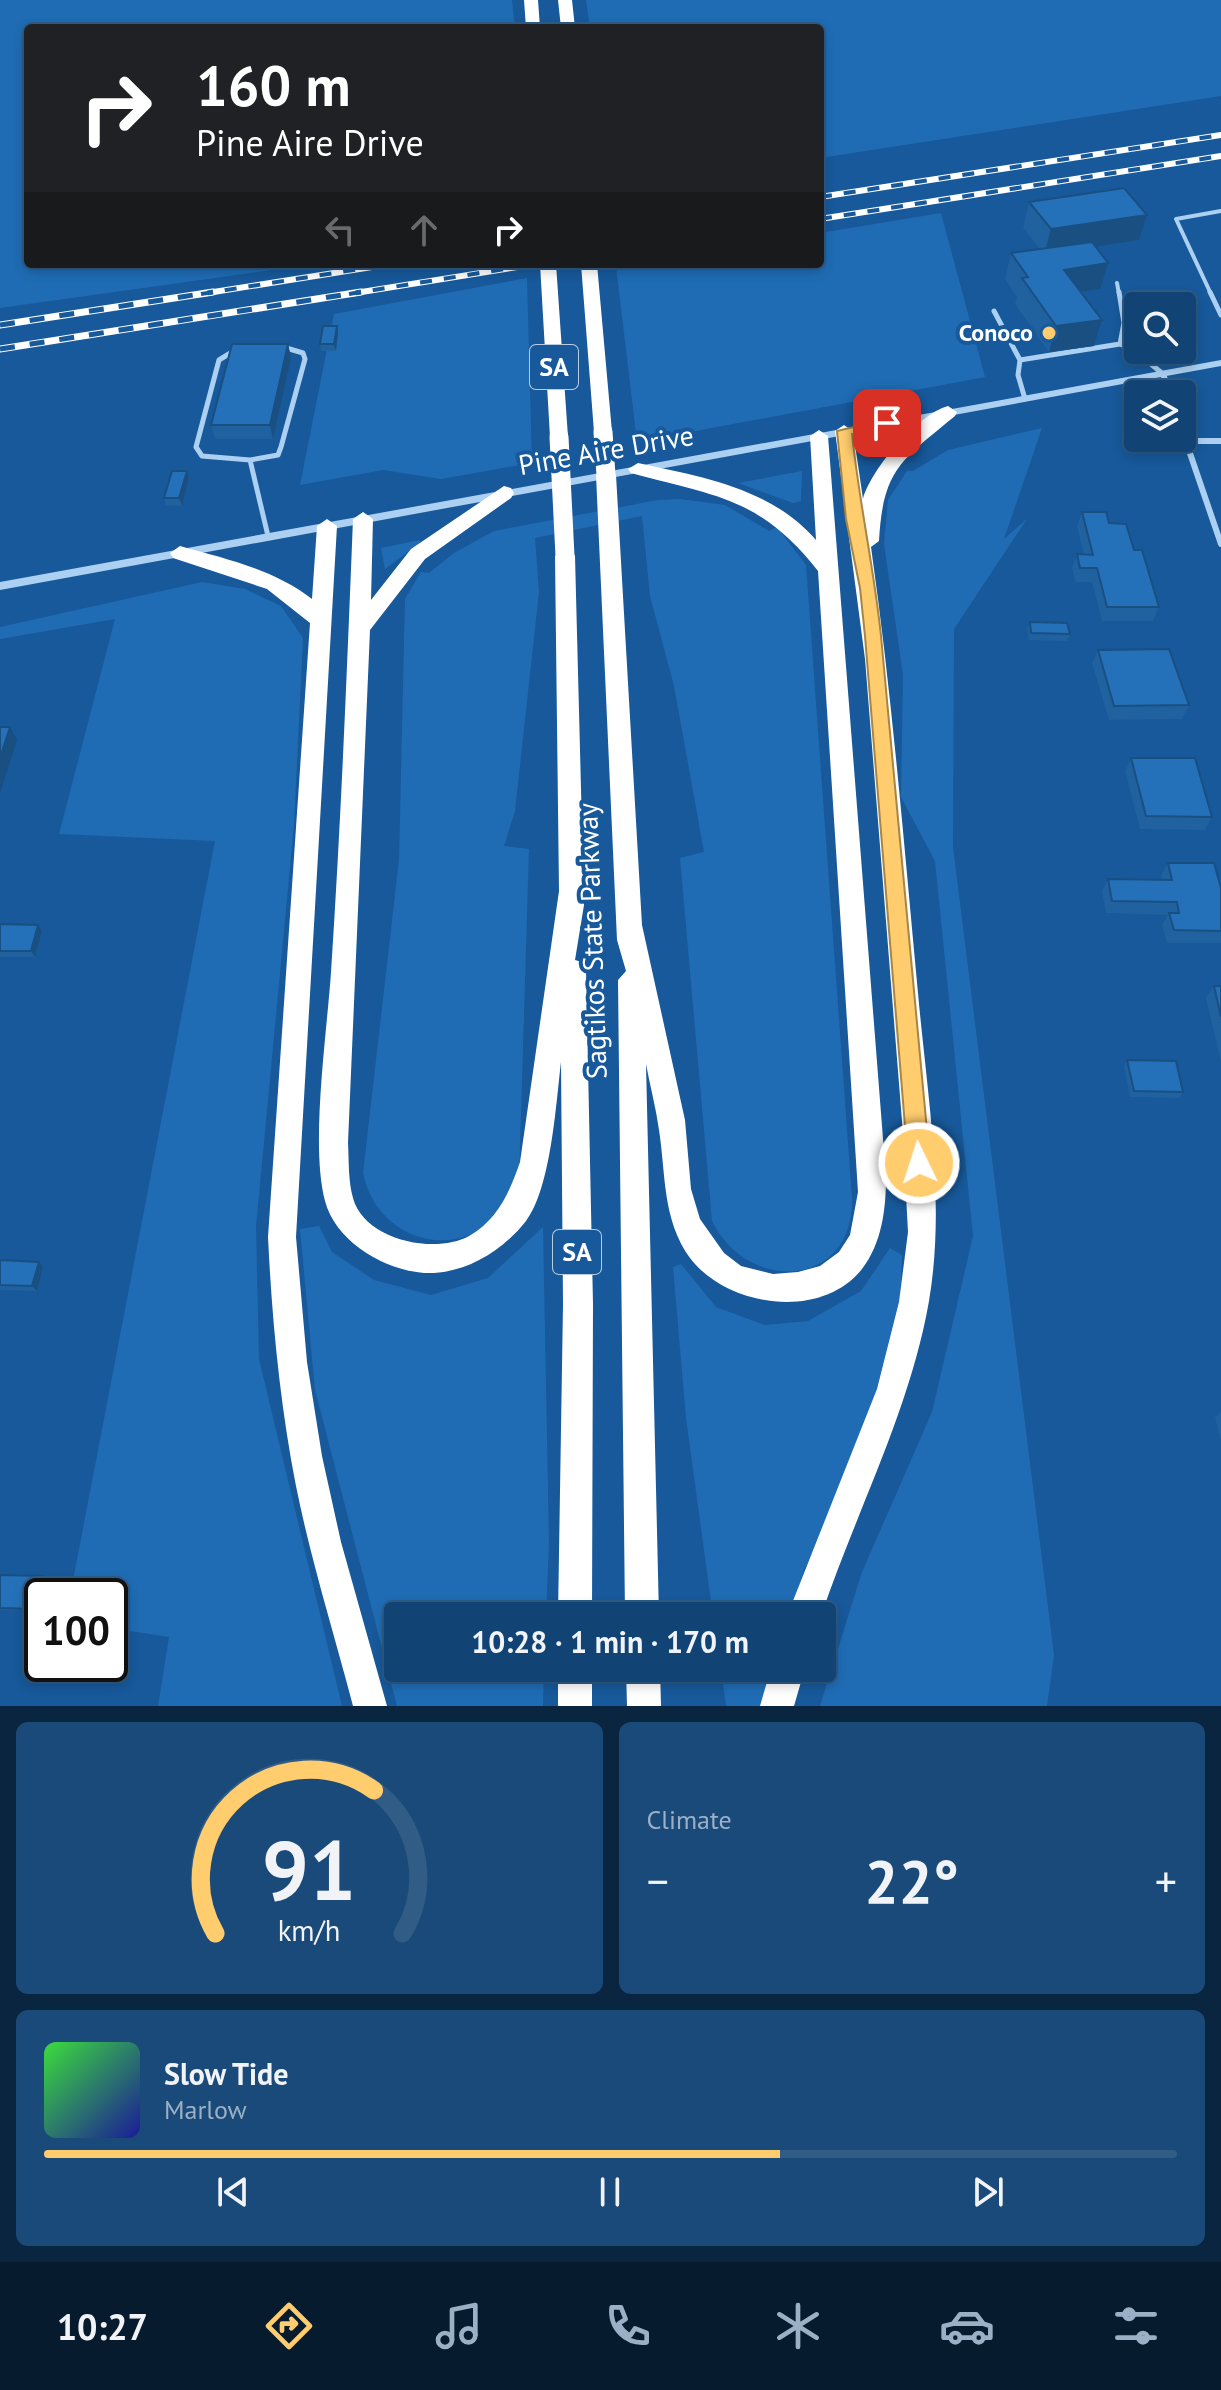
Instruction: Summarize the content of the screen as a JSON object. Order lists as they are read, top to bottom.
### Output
{
  "streets": {
    "highway": ["SA", "Sagtikos State Parkway"],
    "street": ["Pine Aire Drive"]
  },
  "places": ["Conoco"],
  "page": {
    "turn": ["160 m", "Pine Aire Drive"],
    "limit": "100",
    "trip": "10:28 · 1 min · 170 m",
    "tile": "Climate",
    "heat": ["−", "22°", "+"],
    "song": ["Slow Tide", "Marlow"],
    "tabs": "10:27",
    "gauge": ["91", "km/h"]
  }
}
